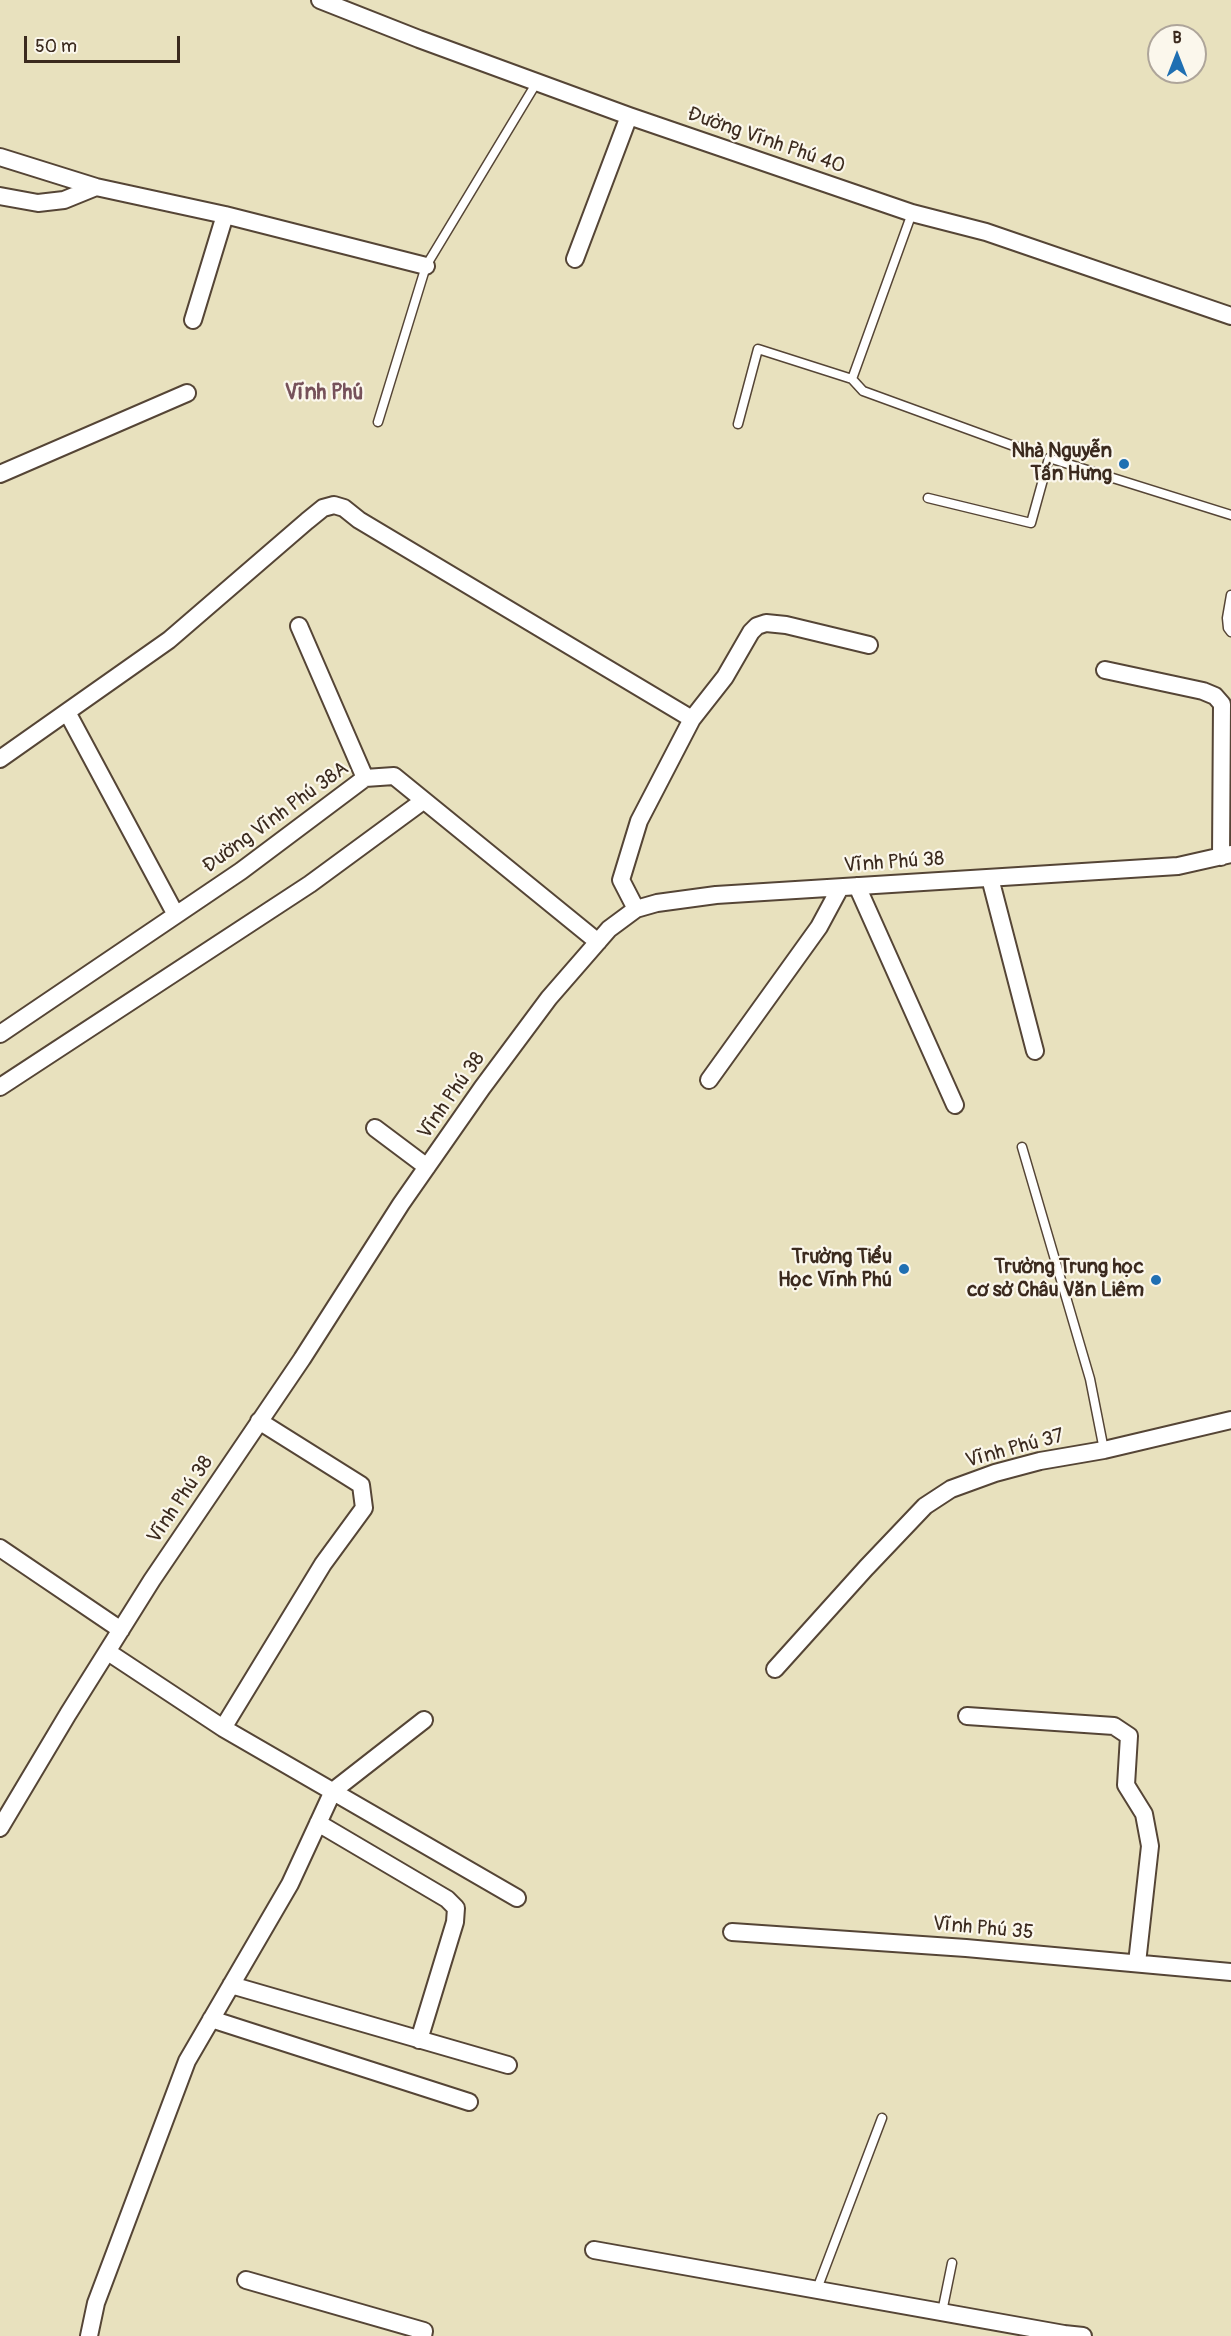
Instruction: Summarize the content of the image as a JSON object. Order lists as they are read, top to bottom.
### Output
{
  "streets": {
    "street": [
      "Đường Vĩnh Phú 40",
      "Đường Vĩnh Phú 38A",
      "Vĩnh Phú 38",
      "Vĩnh Phú 37",
      "Vĩnh Phú 35"
    ]
  },
  "crossings": [
    ["Đường Vĩnh Phú 38A", "Vĩnh Phú 38"]
  ],
  "districts": ["Vĩnh Phú"],
  "places": ["Nhà Nguyễn Tấn Hưng", "Trường Tiểu Học Vĩnh Phú", "Trường Trung học cơ sở Châu Văn Liêm"],
  "scale_bar": "50 m",
  "north": "top"
}
